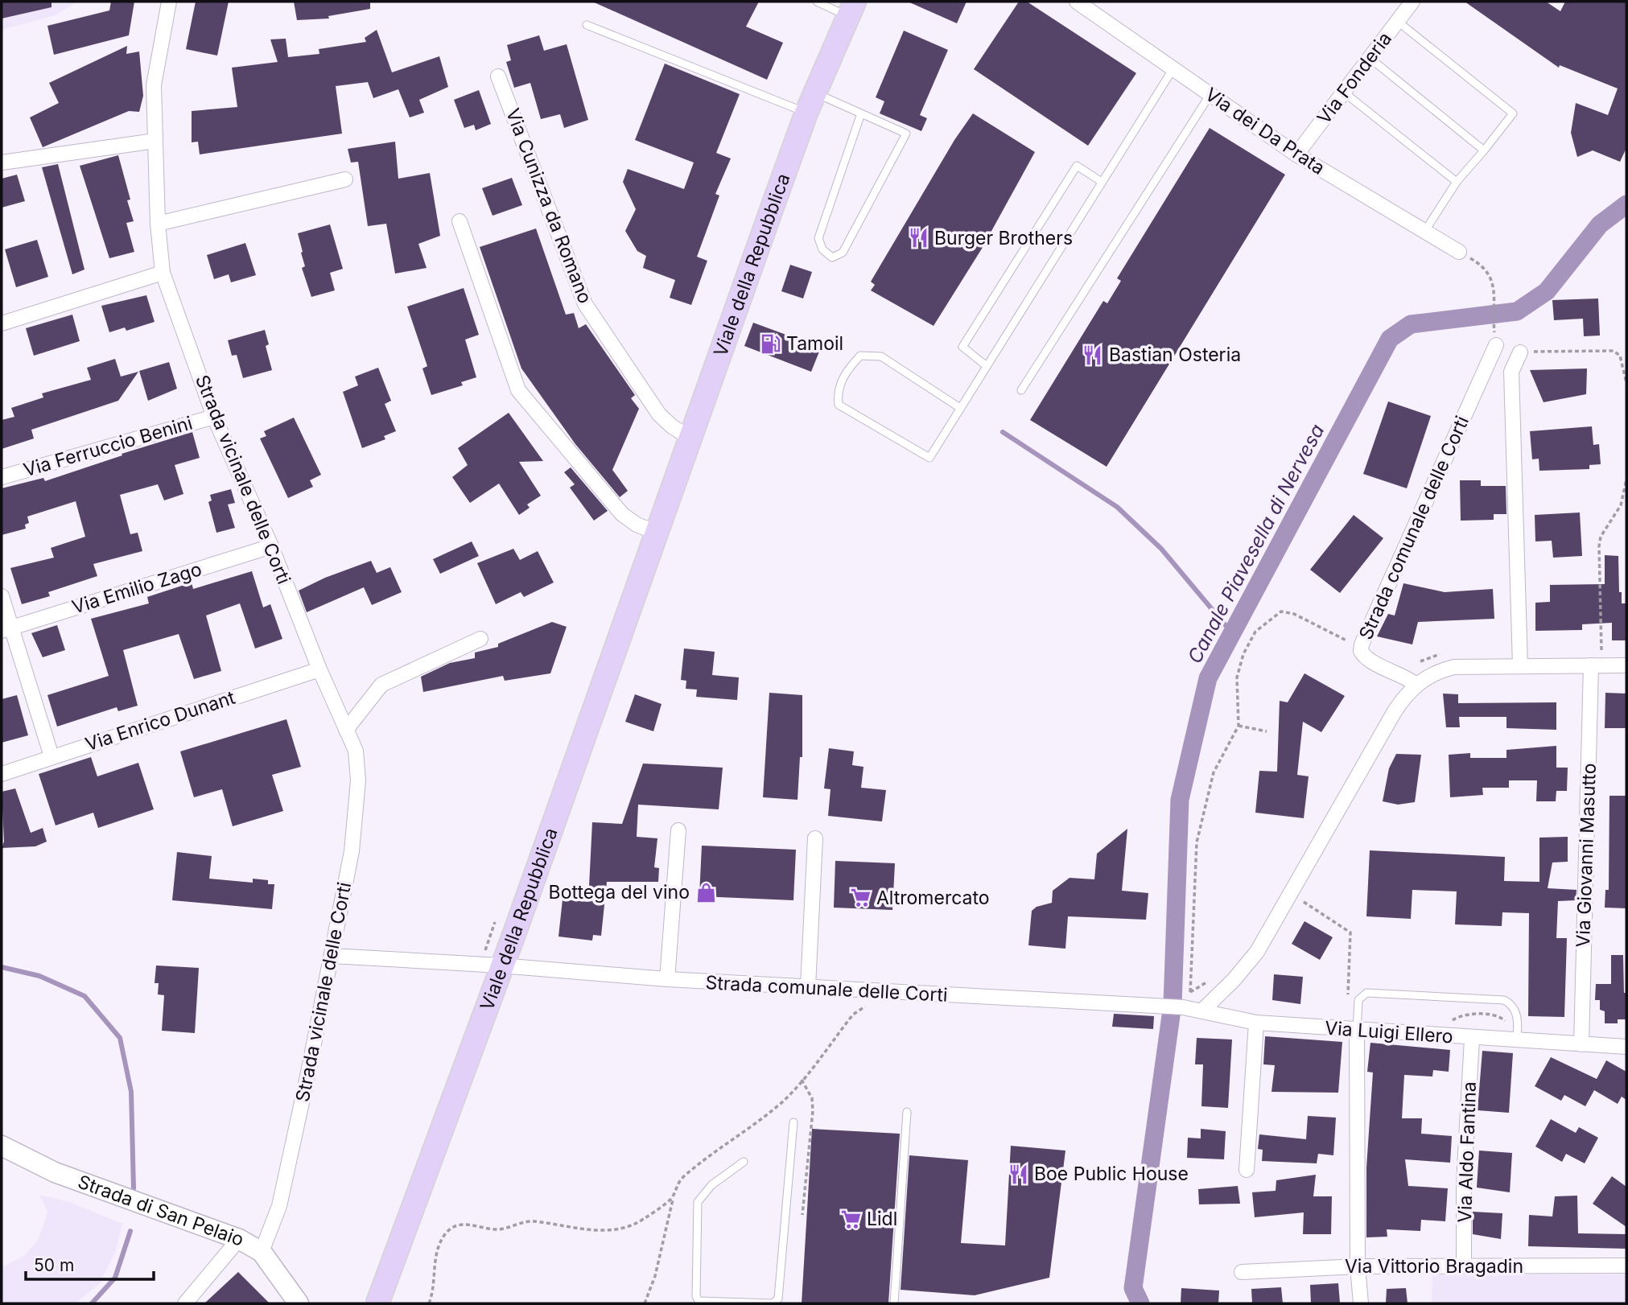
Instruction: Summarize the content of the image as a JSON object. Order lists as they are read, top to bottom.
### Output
{
  "streets": {
    "main road": ["Viale della Repubblica", "Strada di San Pelaio"],
    "street": [
      "Via Fonderia",
      "Via dei Da Prata",
      "Via Cunizza da Romano",
      "Via Ferruccio Benini",
      "Strada vicinale delle Corti",
      "Strada comunale delle Corti",
      "Via Emilio Zago",
      "Via Enrico Dunant",
      "Via Giovanni Masutto",
      "Via Luigi Ellero",
      "Via Aldo Fantina",
      "Via Vittorio Bragadin"
    ]
  },
  "crossings": [
    ["Via Fonderia", "Via dei Da Prata"],
    ["Via Cunizza da Romano", "Viale della Repubblica"],
    ["Viale della Repubblica", "Strada comunale delle Corti"],
    ["Via Ferruccio Benini", "Strada vicinale delle Corti"],
    ["Strada vicinale delle Corti", "Strada comunale delle Corti"],
    ["Strada vicinale delle Corti", "Via Emilio Zago"],
    ["Strada vicinale delle Corti", "Via Enrico Dunant"],
    ["Strada vicinale delle Corti", "Strada di San Pelaio"],
    ["Strada comunale delle Corti", "Via Luigi Ellero"],
    ["Via Giovanni Masutto", "Via Luigi Ellero"],
    ["Via Luigi Ellero", "Via Aldo Fantina"],
    ["Via Aldo Fantina", "Via Vittorio Bragadin"]
  ],
  "water": ["Canale Piavesella di Nervesa"],
  "places": {
    "restaurant": ["Burger Brothers", "Bastian Osteria", "Boe Public House"],
    "fuel station": ["Tamoil"],
    "shop": ["Bottega del vino"],
    "supermarket": ["Altromercato", "Lidl"]
  },
  "scale_bar": "50 m"
}
